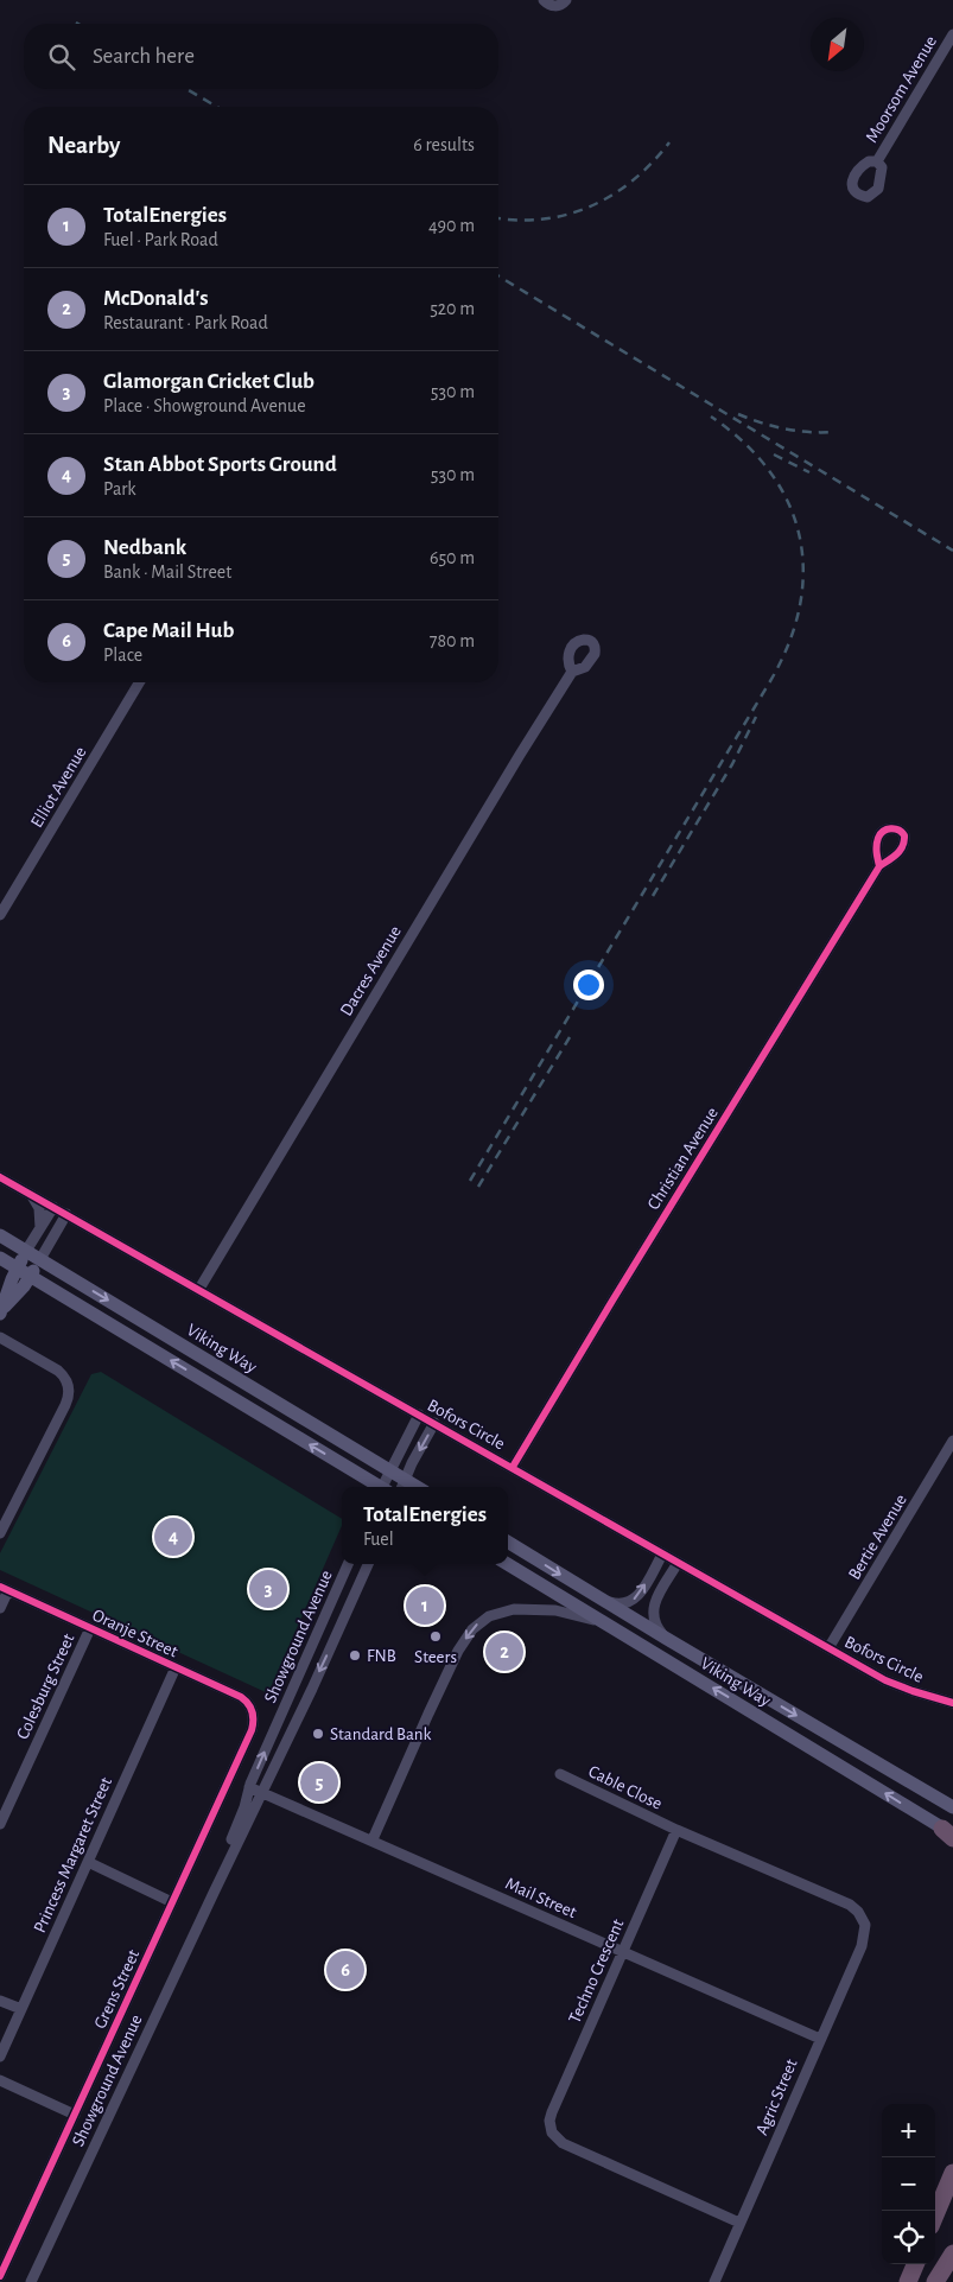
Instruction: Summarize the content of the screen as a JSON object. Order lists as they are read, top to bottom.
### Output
{
  "streets": {
    "main road": ["Viking Way"],
    "street": [
      "Moorsom Avenue",
      "Elliot Avenue",
      "Dacres Avenue",
      "Christian Avenue",
      "Bofors Circle",
      "Bertie Avenue",
      "Oranje Street",
      "Showground Avenue",
      "Colesburg Street",
      "Cable Close",
      "Princess Margaret Street",
      "Mail Street",
      "Techno Crescent",
      "Grens Street",
      "Agric Street"
    ]
  },
  "crossings": [
    ["Dacres Avenue", "Bofors Circle"],
    ["Christian Avenue", "Bofors Circle"],
    ["Bofors Circle", "Bertie Avenue"],
    ["Oranje Street", "Colesburg Street"],
    ["Oranje Street", "Princess Margaret Street"],
    ["Oranje Street", "Grens Street"],
    ["Showground Avenue", "Mail Street"],
    ["Cable Close", "Techno Crescent"],
    ["Cable Close", "Agric Street"],
    ["Mail Street", "Techno Crescent"],
    ["Mail Street", "Agric Street"],
    ["Techno Crescent", "Agric Street"]
  ],
  "places": ["Steers", "FNB", "Standard Bank"],
  "north": "bottom left",
  "page": {
    "search": "Search here",
    "heading": ["Nearby", "6 results"],
    "list": [
      {
        "mark": "1",
        "name": "TotalEnergies",
        "note": "Fuel · Park Road",
        "value": "490 m"
      },
      {
        "mark": "2",
        "name": "McDonald's",
        "note": "Restaurant · Park Road",
        "value": "520 m"
      },
      {
        "mark": "3",
        "name": "Glamorgan Cricket Club",
        "note": "Place · Showground Avenue",
        "value": "530 m"
      },
      {
        "mark": "4",
        "name": "Stan Abbot Sports Ground",
        "note": "Park",
        "value": "530 m"
      },
      {
        "mark": "5",
        "name": "Nedbank",
        "note": "Bank · Mail Street",
        "value": "650 m"
      },
      {
        "mark": "6",
        "name": "Cape Mail Hub",
        "note": "Place",
        "value": "780 m"
      }
    ],
    "popup": ["TotalEnergies", "Fuel"],
    "pins": [
      "4",
      "3",
      "1",
      "2",
      "5",
      "6"
    ],
    "map_buttons": ["+", "−"]
  }
}
